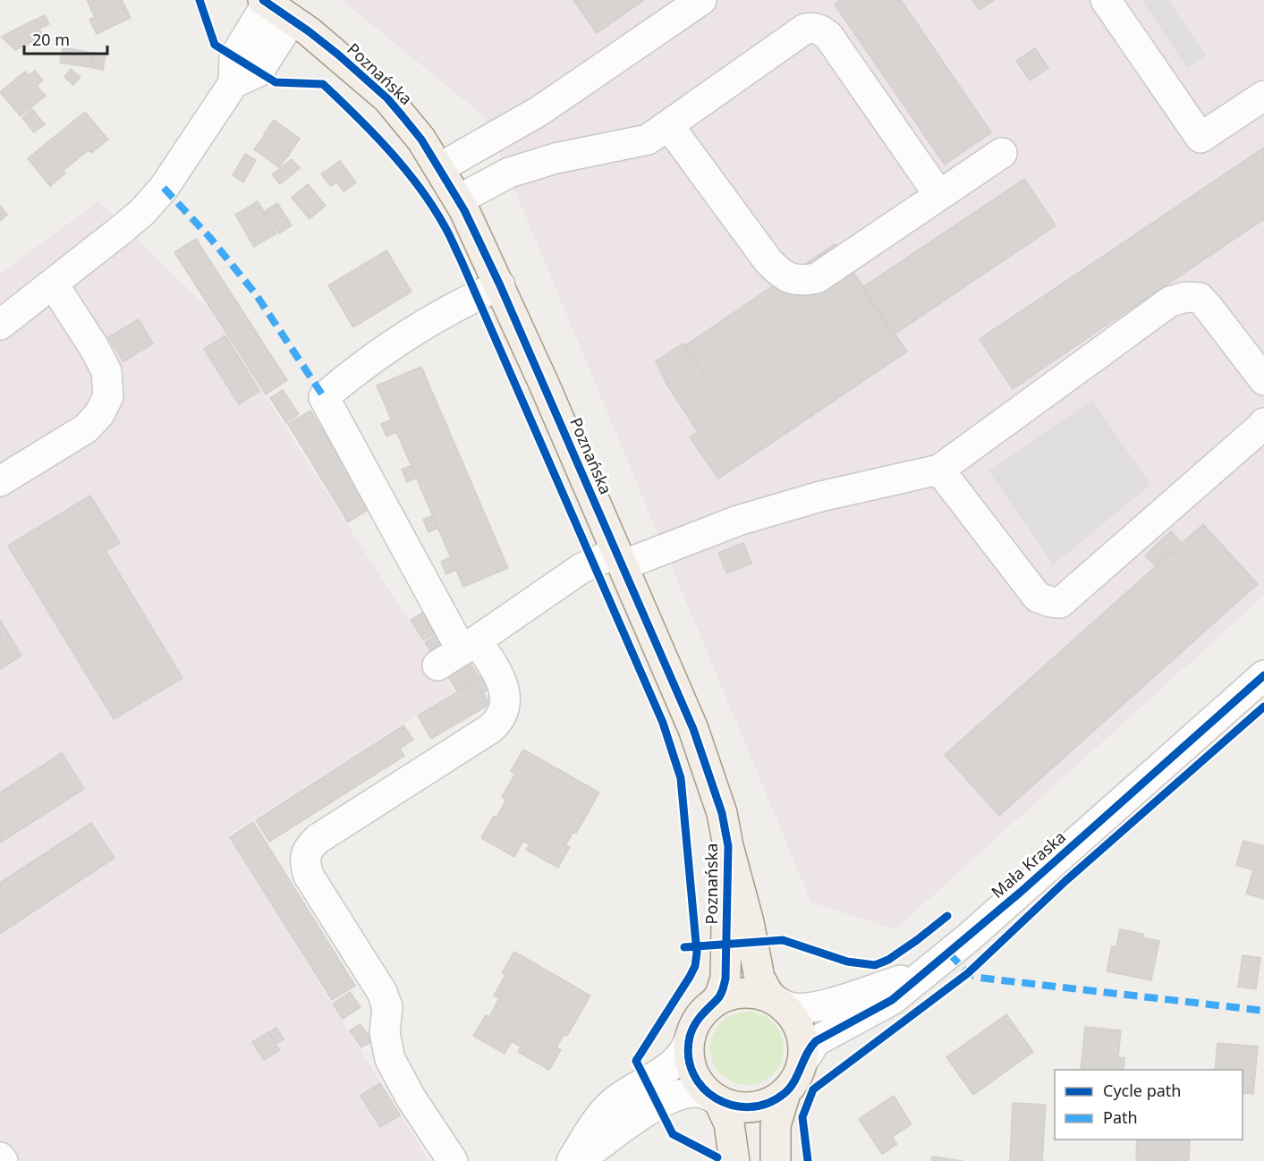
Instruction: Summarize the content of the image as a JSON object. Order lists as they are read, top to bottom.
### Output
{
  "streets": {
    "main road": ["Poznańska"],
    "street": ["Mała Kraska"]
  },
  "crossings": [
    ["Poznańska", "Mała Kraska"]
  ],
  "legend": ["Cycle path", "Path"],
  "scale_bar": "20 m"
}
